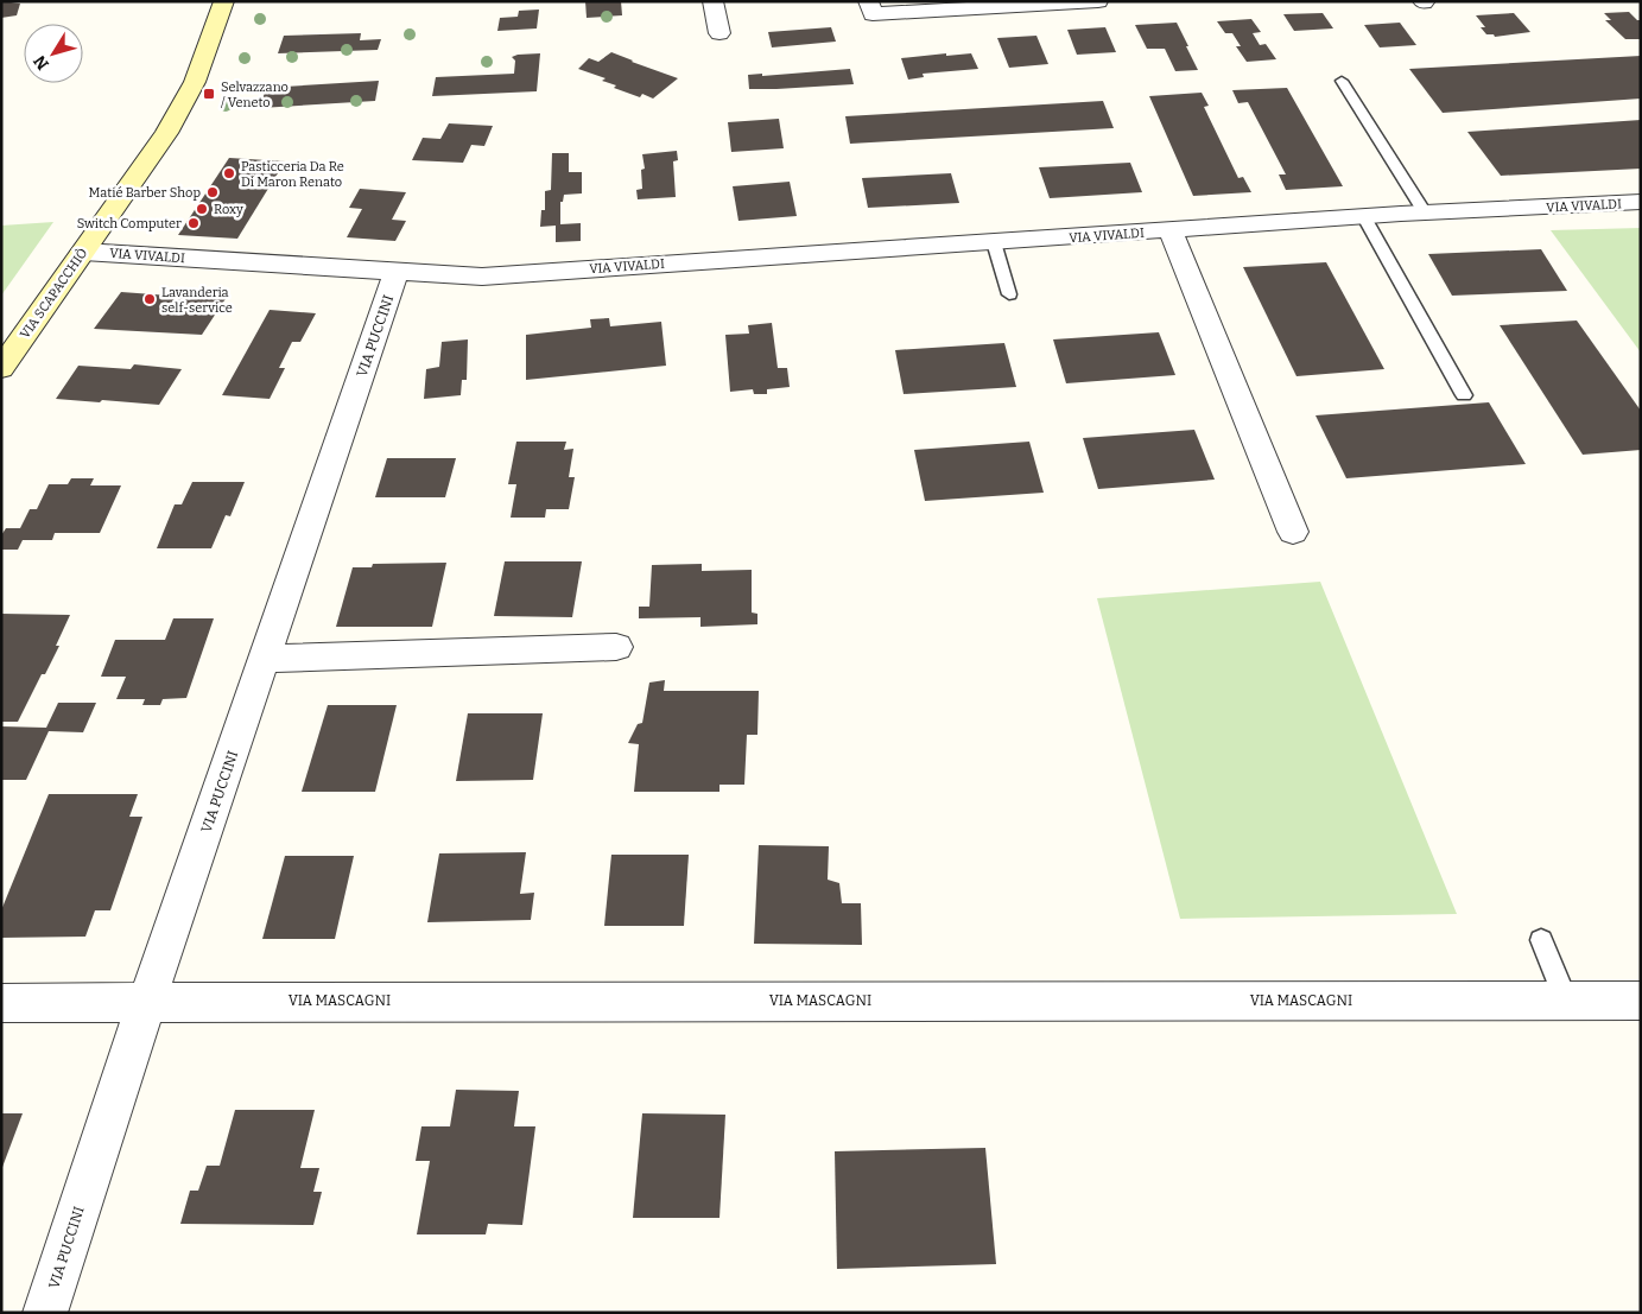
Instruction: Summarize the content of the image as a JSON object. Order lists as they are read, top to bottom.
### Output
{
  "streets": {
    "street": [
      "VIA VIVALDI",
      "VIA SCAPACCHIÒ",
      "VIA PUCCINI",
      "VIA MASCAGNI"
    ]
  },
  "crossings": [
    ["VIA VIVALDI", "VIA SCAPACCHIÒ"],
    ["VIA VIVALDI", "VIA PUCCINI"],
    ["VIA PUCCINI", "VIA MASCAGNI"]
  ],
  "places": {
    "transit": ["Selvazzano / Veneto"],
    "other": [
      "Pasticceria Da Re Di Maron Renato",
      "Matié Barber Shop",
      "Roxy",
      "Switch Computer",
      "Lavanderia self-service"
    ]
  },
  "north": "bottom left"
}
